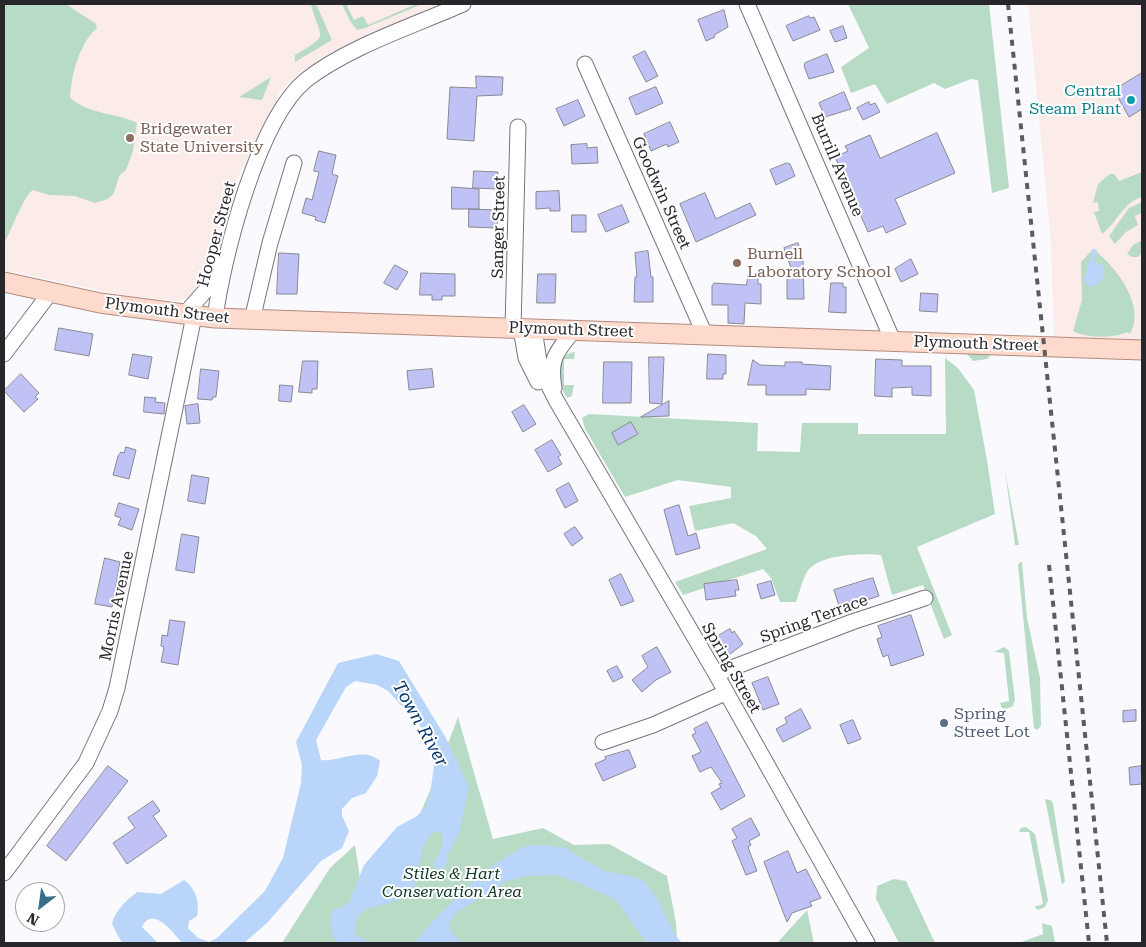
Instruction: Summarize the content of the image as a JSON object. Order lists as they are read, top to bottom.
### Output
{
  "streets": {
    "main road": ["Plymouth Street"],
    "street": [
      "Burrill Avenue",
      "Goodwin Street",
      "Sanger Street",
      "Hooper Street",
      "Morris Avenue",
      "Spring Terrace",
      "Spring Street"
    ]
  },
  "crossings": [
    ["Burrill Avenue", "Plymouth Street"],
    ["Goodwin Street", "Plymouth Street"],
    ["Sanger Street", "Plymouth Street"],
    ["Sanger Street", "Spring Street"],
    ["Hooper Street", "Plymouth Street"],
    ["Plymouth Street", "Morris Avenue"],
    ["Plymouth Street", "Spring Street"],
    ["Spring Terrace", "Spring Street"]
  ],
  "water": ["Town River"],
  "parks": ["Stiles & Hart Conservation Area"],
  "places": [
    "Central Steam Plant",
    "Bridgewater State University",
    "Burnell Laboratory School",
    "Spring Street Lot"
  ],
  "north": "bottom left"
}
